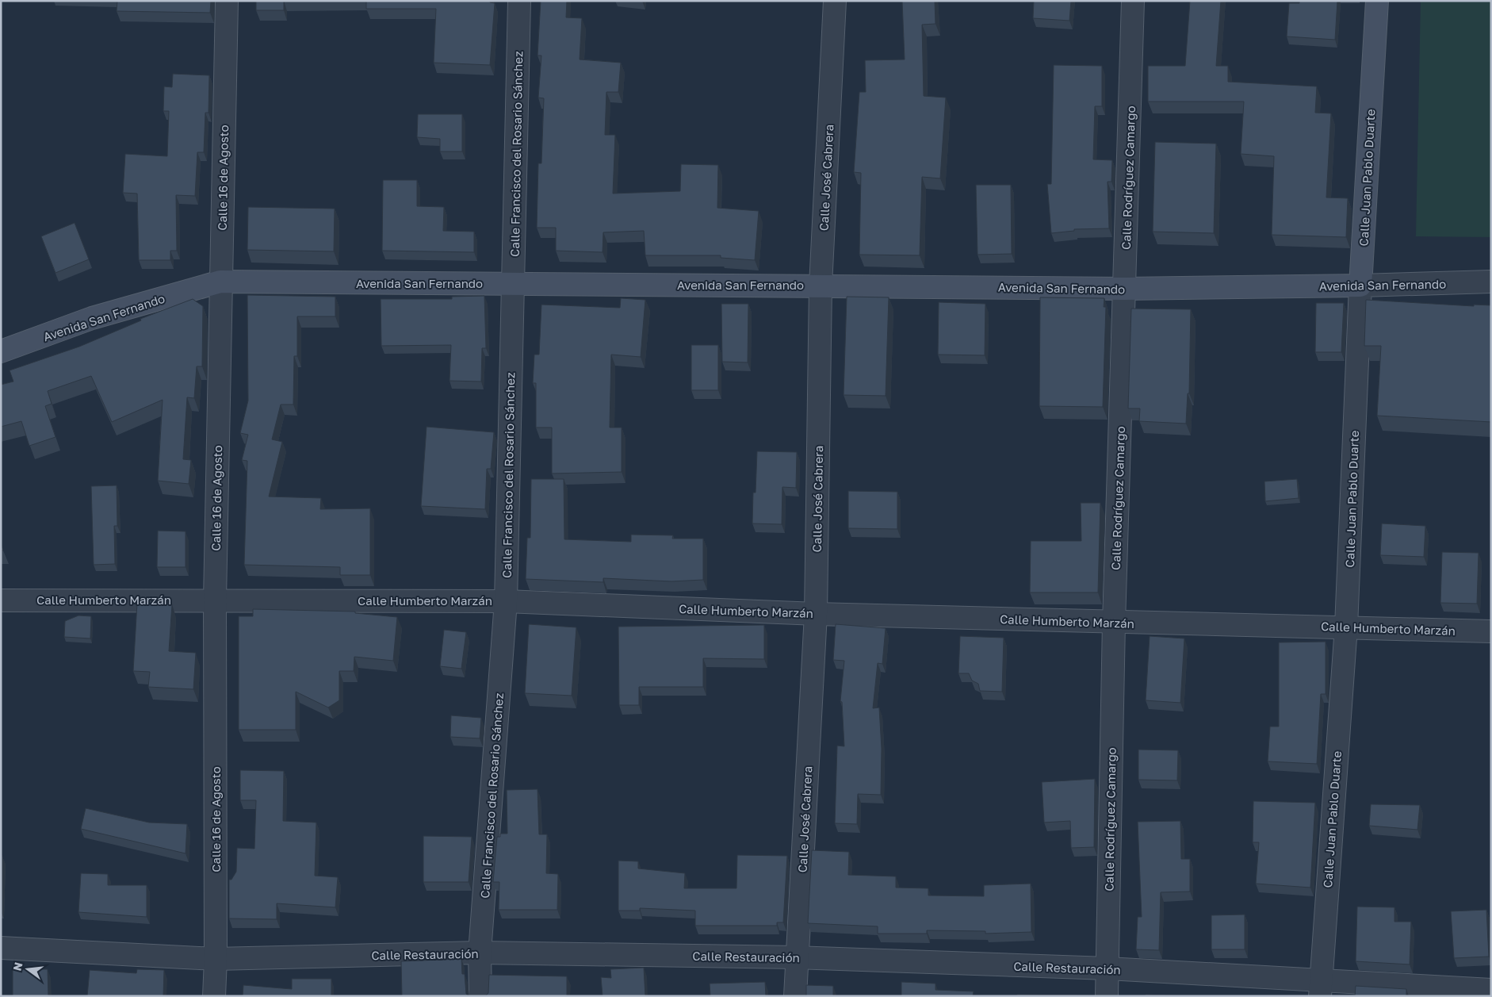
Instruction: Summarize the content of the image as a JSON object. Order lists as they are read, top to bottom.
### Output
{
  "streets": {
    "street": [
      "Calle Francisco del Rosario Sánchez",
      "Calle 16 de Agosto",
      "Calle José Cabrera",
      "Calle Rodríguez Camargo",
      "Calle Juan Pablo Duarte",
      "Avenida San Fernando",
      "Calle Humberto Marzán",
      "Calle Restauración"
    ]
  },
  "crossings": [
    ["Calle Francisco del Rosario Sánchez", "Avenida San Fernando"],
    ["Calle Francisco del Rosario Sánchez", "Calle Humberto Marzán"],
    ["Calle Francisco del Rosario Sánchez", "Calle Restauración"],
    ["Calle 16 de Agosto", "Avenida San Fernando"],
    ["Calle 16 de Agosto", "Calle Humberto Marzán"],
    ["Calle 16 de Agosto", "Calle Restauración"],
    ["Calle José Cabrera", "Avenida San Fernando"],
    ["Calle José Cabrera", "Calle Humberto Marzán"],
    ["Calle José Cabrera", "Calle Restauración"],
    ["Calle Rodríguez Camargo", "Avenida San Fernando"],
    ["Calle Rodríguez Camargo", "Calle Humberto Marzán"],
    ["Calle Rodríguez Camargo", "Calle Restauración"],
    ["Calle Juan Pablo Duarte", "Avenida San Fernando"],
    ["Calle Juan Pablo Duarte", "Calle Humberto Marzán"],
    ["Calle Juan Pablo Duarte", "Calle Restauración"]
  ],
  "north": "left"
}
